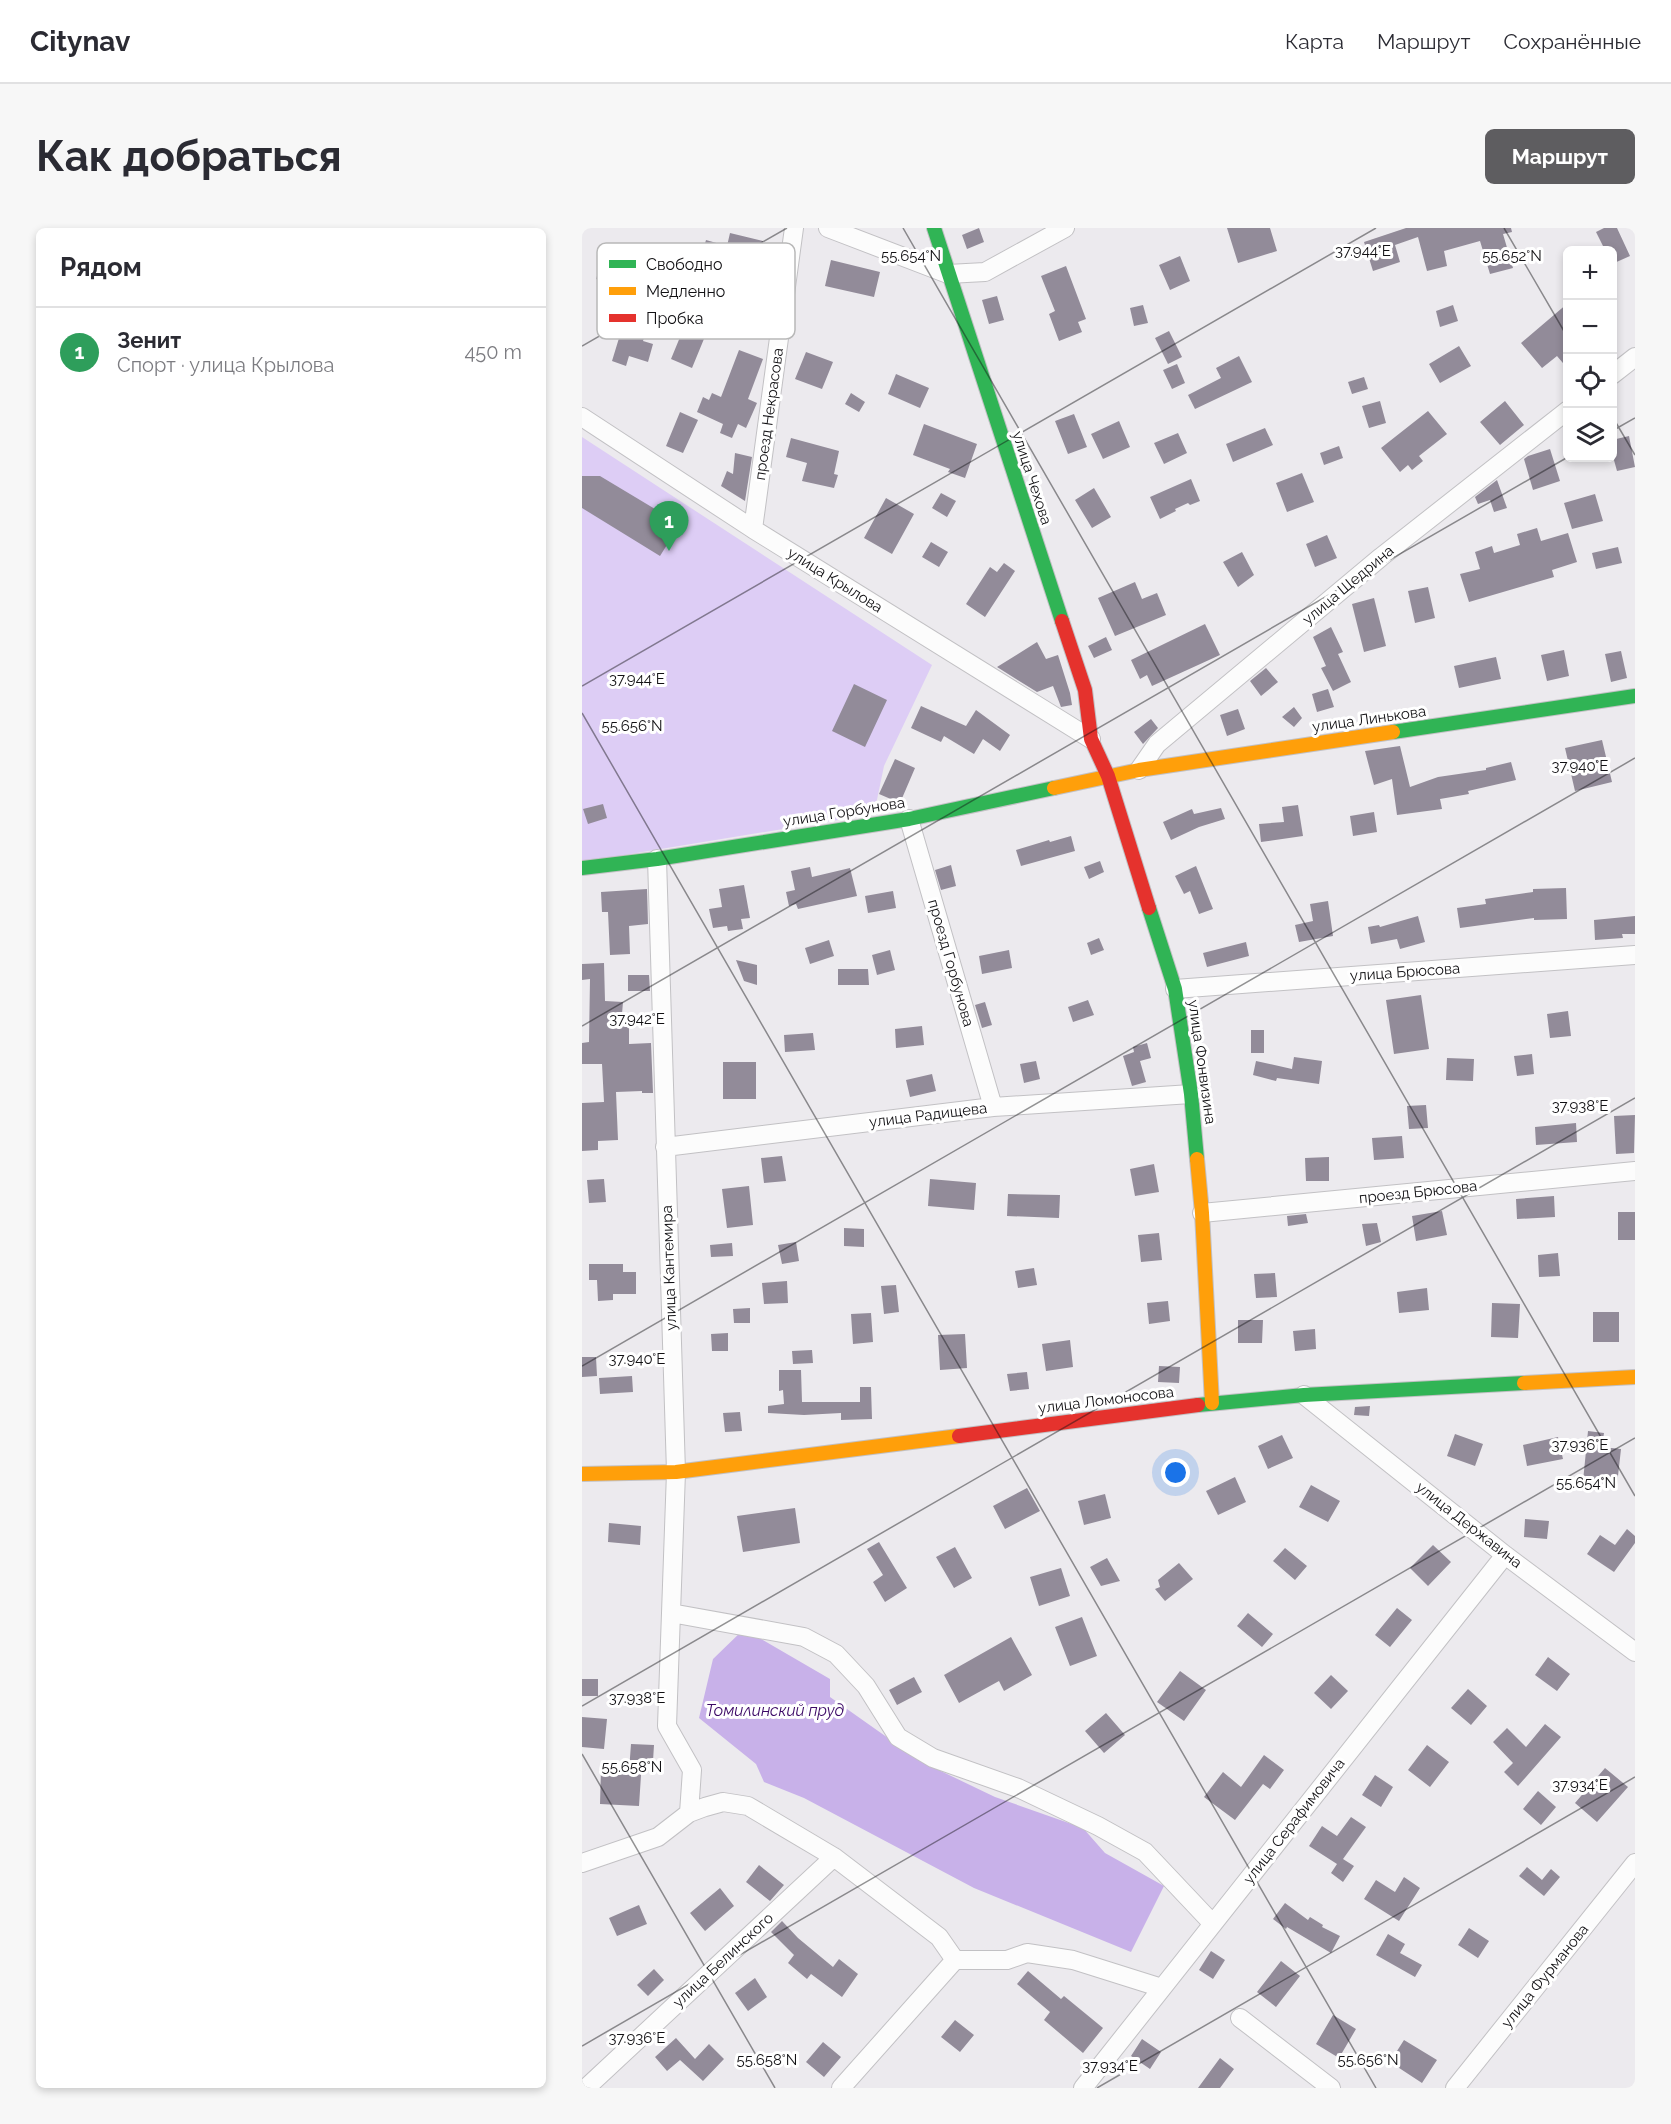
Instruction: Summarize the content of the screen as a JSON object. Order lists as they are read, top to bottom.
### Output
{
  "streets": {
    "street": [
      "проезд Некрасова",
      "улица Чехова",
      "улица Крылова",
      "улица Щедрина",
      "улица Линькова",
      "улица Горбунова",
      "проезд Горбунова",
      "улица Брюсова",
      "улица Фонвизина",
      "улица Радищева",
      "проезд Брюсова",
      "улица Кантемира",
      "улица Ломоносова",
      "улица Державина",
      "улица Серафимовича",
      "улица Белинского",
      "улица Фурманова"
    ]
  },
  "crossings": [
    ["проезд Некрасова", "улица Крылова"],
    ["улица Чехова", "улица Крылова"],
    ["улица Чехова", "улица Фонвизина"],
    ["улица Крылова", "улица Фонвизина"],
    ["улица Щедрина", "улица Линькова"],
    ["улица Линькова", "улица Горбунова"],
    ["улица Линькова", "улица Фонвизина"],
    ["улица Горбунова", "проезд Горбунова"],
    ["улица Горбунова", "улица Фонвизина"],
    ["улица Горбунова", "улица Кантемира"],
    ["проезд Горбунова", "улица Радищева"],
    ["улица Брюсова", "улица Фонвизина"],
    ["улица Фонвизина", "улица Радищева"],
    ["улица Фонвизина", "проезд Брюсова"],
    ["улица Фонвизина", "улица Ломоносова"],
    ["улица Радищева", "улица Кантемира"],
    ["улица Кантемира", "улица Ломоносова"],
    ["улица Ломоносова", "улица Державина"],
    ["улица Державина", "улица Серафимовича"]
  ],
  "water": ["Томилинский пруд"],
  "legend": ["Свободно", "Медленно", "Пробка"],
  "page": {
    "header": "Citynav",
    "nav": ["Карта", "Маршрут", "Сохранённые"],
    "buttons": "Маршрут",
    "title": "Как добраться",
    "heading": "Рядом",
    "map_buttons": ["+", "−"],
    "list": [
      {
        "mark": "1",
        "name": "Зенит",
        "note": "Спорт · улица Крылова",
        "value": "450 m"
      }
    ],
    "pins": "1"
  },
  "coordinates": [
    "37.944°E",
    "55.654°N",
    "55.652°N",
    "55.656°N",
    "37.940°E",
    "37.942°E",
    "37.938°E",
    "37.936°E",
    "55.658°N",
    "37.934°E"
  ]
}
